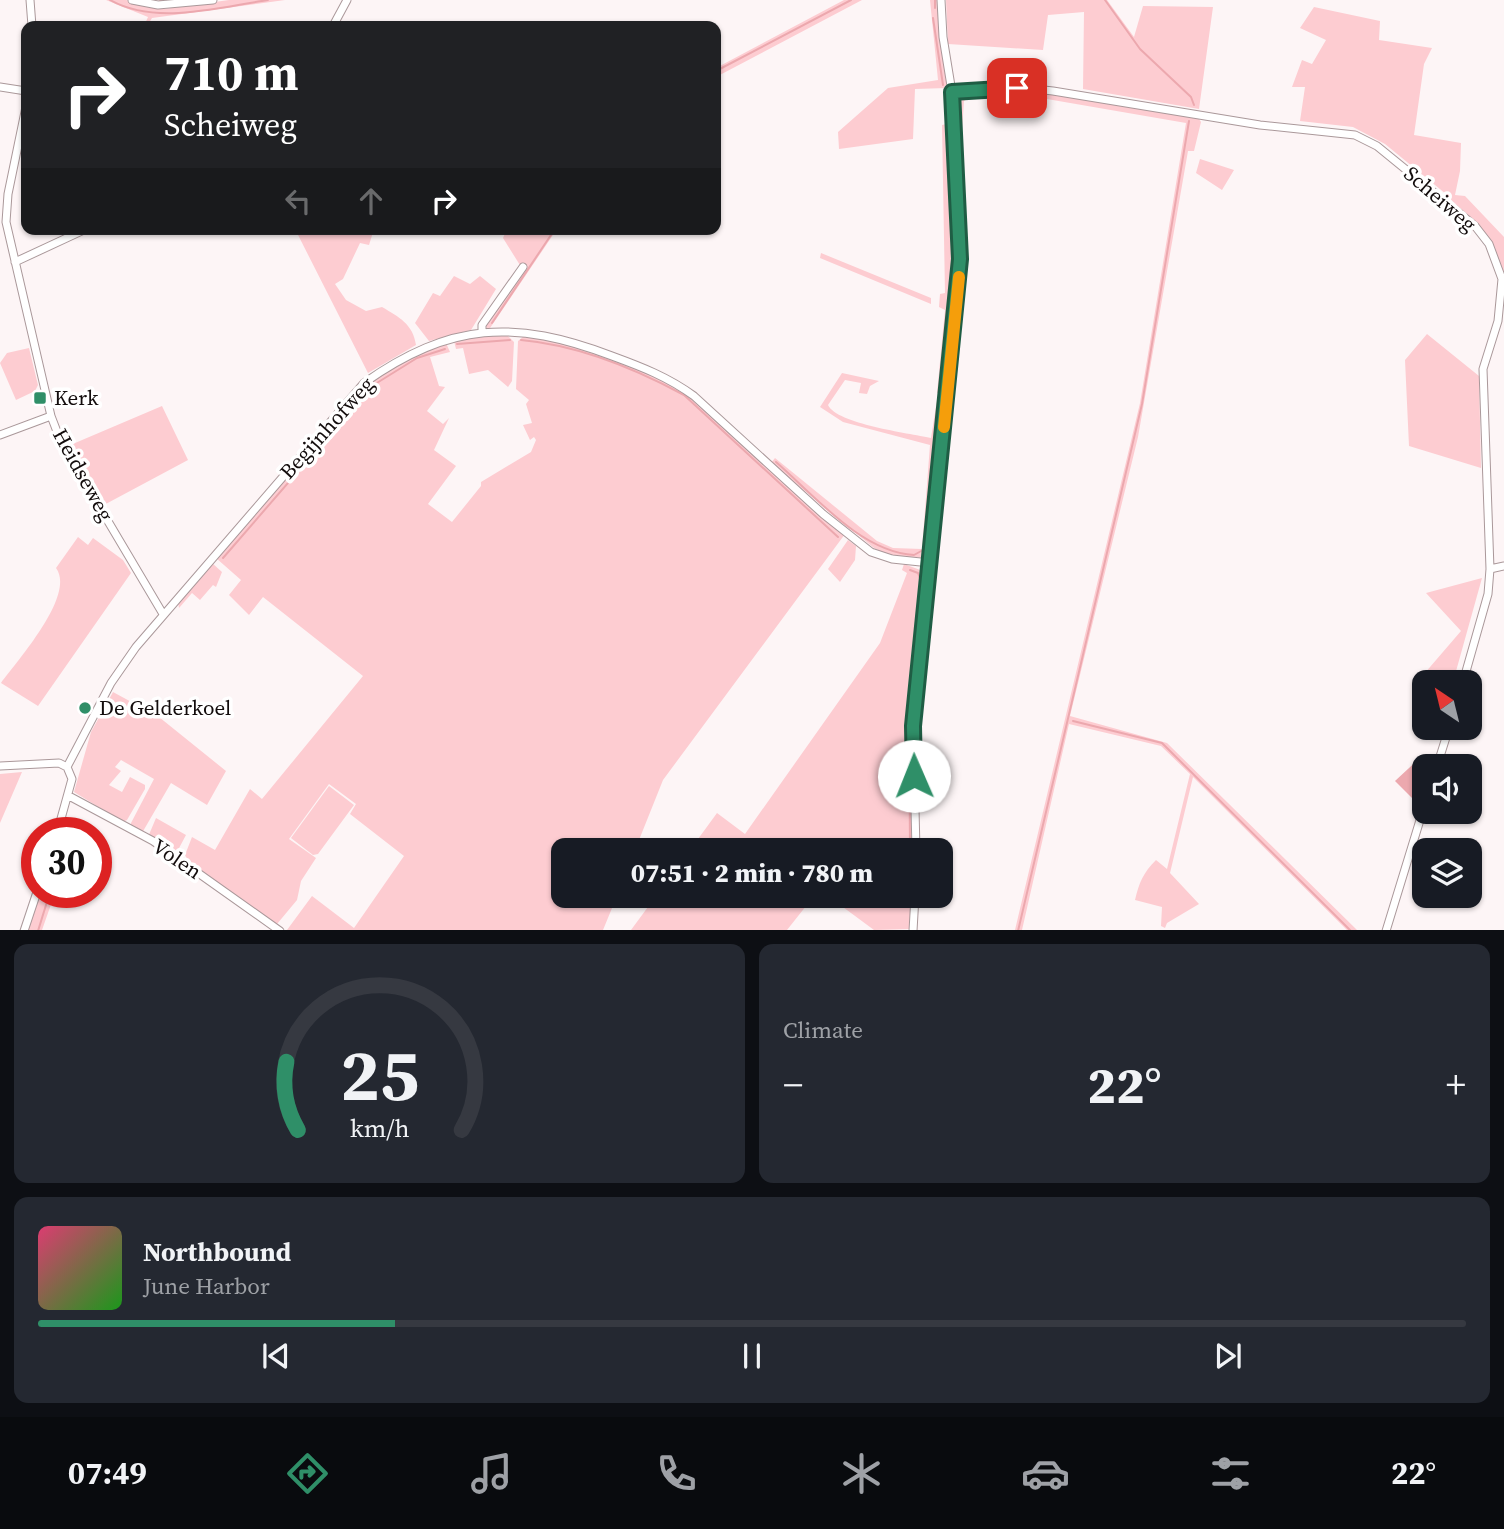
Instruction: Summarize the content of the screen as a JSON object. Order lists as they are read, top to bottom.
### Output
{
  "streets": {
    "street": [
      "Scheiweg",
      "Begijnhofweg",
      "Heidseweg",
      "Volen"
    ]
  },
  "crossings": [
    ["Begijnhofweg", "Heidseweg"]
  ],
  "places": {
    "transit": ["Kerk"],
    "other": ["De Gelderkoel"]
  },
  "north": "top left",
  "page": {
    "turn": ["710 m", "Scheiweg"],
    "limit": "30",
    "trip": "07:51 · 2 min · 780 m",
    "tile": "Climate",
    "heat": ["−", "22°", "+"],
    "song": ["Northbound", "June Harbor"],
    "tabs": ["07:49", "22°"],
    "gauge": ["25", "km/h"]
  }
}
